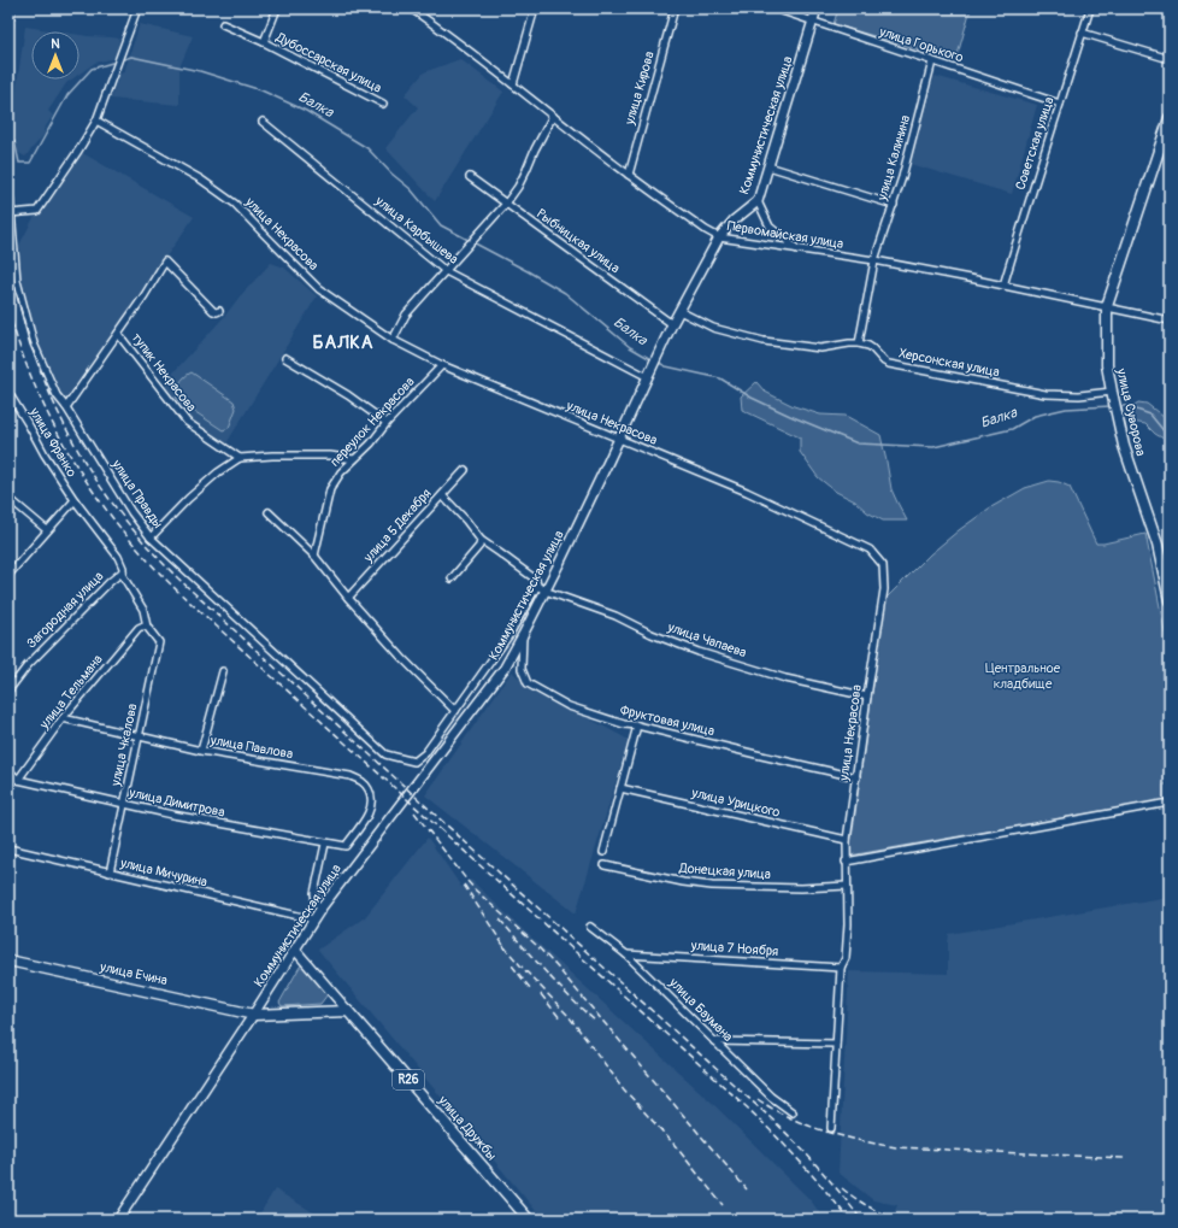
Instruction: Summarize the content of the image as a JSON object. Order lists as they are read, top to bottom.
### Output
{
  "streets": {
    "main road": [
      "Коммунистическая улица",
      "улица Суворова",
      "улица Ечина",
      "R26",
      "улица Дружбы"
    ],
    "street": [
      "улица Горького",
      "Дубоссарская улица",
      "улица Кирова",
      "Советская улица",
      "улица Калинина",
      "улица Карбышева",
      "улица Некрасова",
      "Первомайская улица",
      "Рыбницкая улица",
      "Херсонская улица",
      "тупик Некрасова",
      "переулок Некрасова",
      "улица Франко",
      "улица Правды",
      "улица 5 Декабря",
      "Загородная улица",
      "улица Чапаева",
      "улица Тельмана",
      "Фруктовая улица",
      "улица Чкалова",
      "улица Павлова",
      "улица Димитрова",
      "улица Урицкого",
      "Донецкая улица",
      "улица Мичурина",
      "улица 7 Ноября",
      "улица Баумана"
    ]
  },
  "crossings": [
    ["улица Горького", "Коммунистическая улица"],
    ["улица Горького", "Советская улица"],
    ["улица Горького", "улица Калинина"],
    ["улица Кирова", "Первомайская улица"],
    ["Коммунистическая улица", "улица Карбышева"],
    ["Коммунистическая улица", "улица Некрасова"],
    ["Коммунистическая улица", "Первомайская улица"],
    ["Коммунистическая улица", "Рыбницкая улица"],
    ["Коммунистическая улица", "улица Чапаева"],
    ["Коммунистическая улица", "Фруктовая улица"],
    ["Коммунистическая улица", "улица Мичурина"],
    ["Коммунистическая улица", "улица Ечина"],
    ["Коммунистическая улица", "улица Дружбы"],
    ["Советская улица", "Первомайская улица"],
    ["улица Калинина", "Первомайская улица"],
    ["улица Калинина", "Херсонская улица"],
    ["улица Некрасова", "переулок Некрасова"],
    ["улица Некрасова", "улица Чапаева"],
    ["улица Некрасова", "Фруктовая улица"],
    ["улица Некрасова", "улица Урицкого"],
    ["улица Некрасова", "Донецкая улица"],
    ["улица Некрасова", "улица 7 Ноября"],
    ["Первомайская улица", "улица Суворова"],
    ["Херсонская улица", "улица Суворова"],
    ["улица Франко", "Загородная улица"],
    ["улица Франко", "улица Чкалова"],
    ["Загородная улица", "улица Чкалова"],
    ["улица Тельмана", "улица Чкалова"],
    ["улица Тельмана", "улица Павлова"],
    ["улица Тельмана", "улица Димитрова"],
    ["улица Чкалова", "улица Павлова"],
    ["улица Чкалова", "улица Димитрова"],
    ["улица Чкалова", "улица Мичурина"],
    ["улица Павлова", "улица Димитрова"],
    ["улица 7 Ноября", "улица Баумана"]
  ],
  "districts": ["БАЛКА"],
  "water": ["Балка"],
  "parks": ["Центральное кладбище"],
  "north": "top"
}
